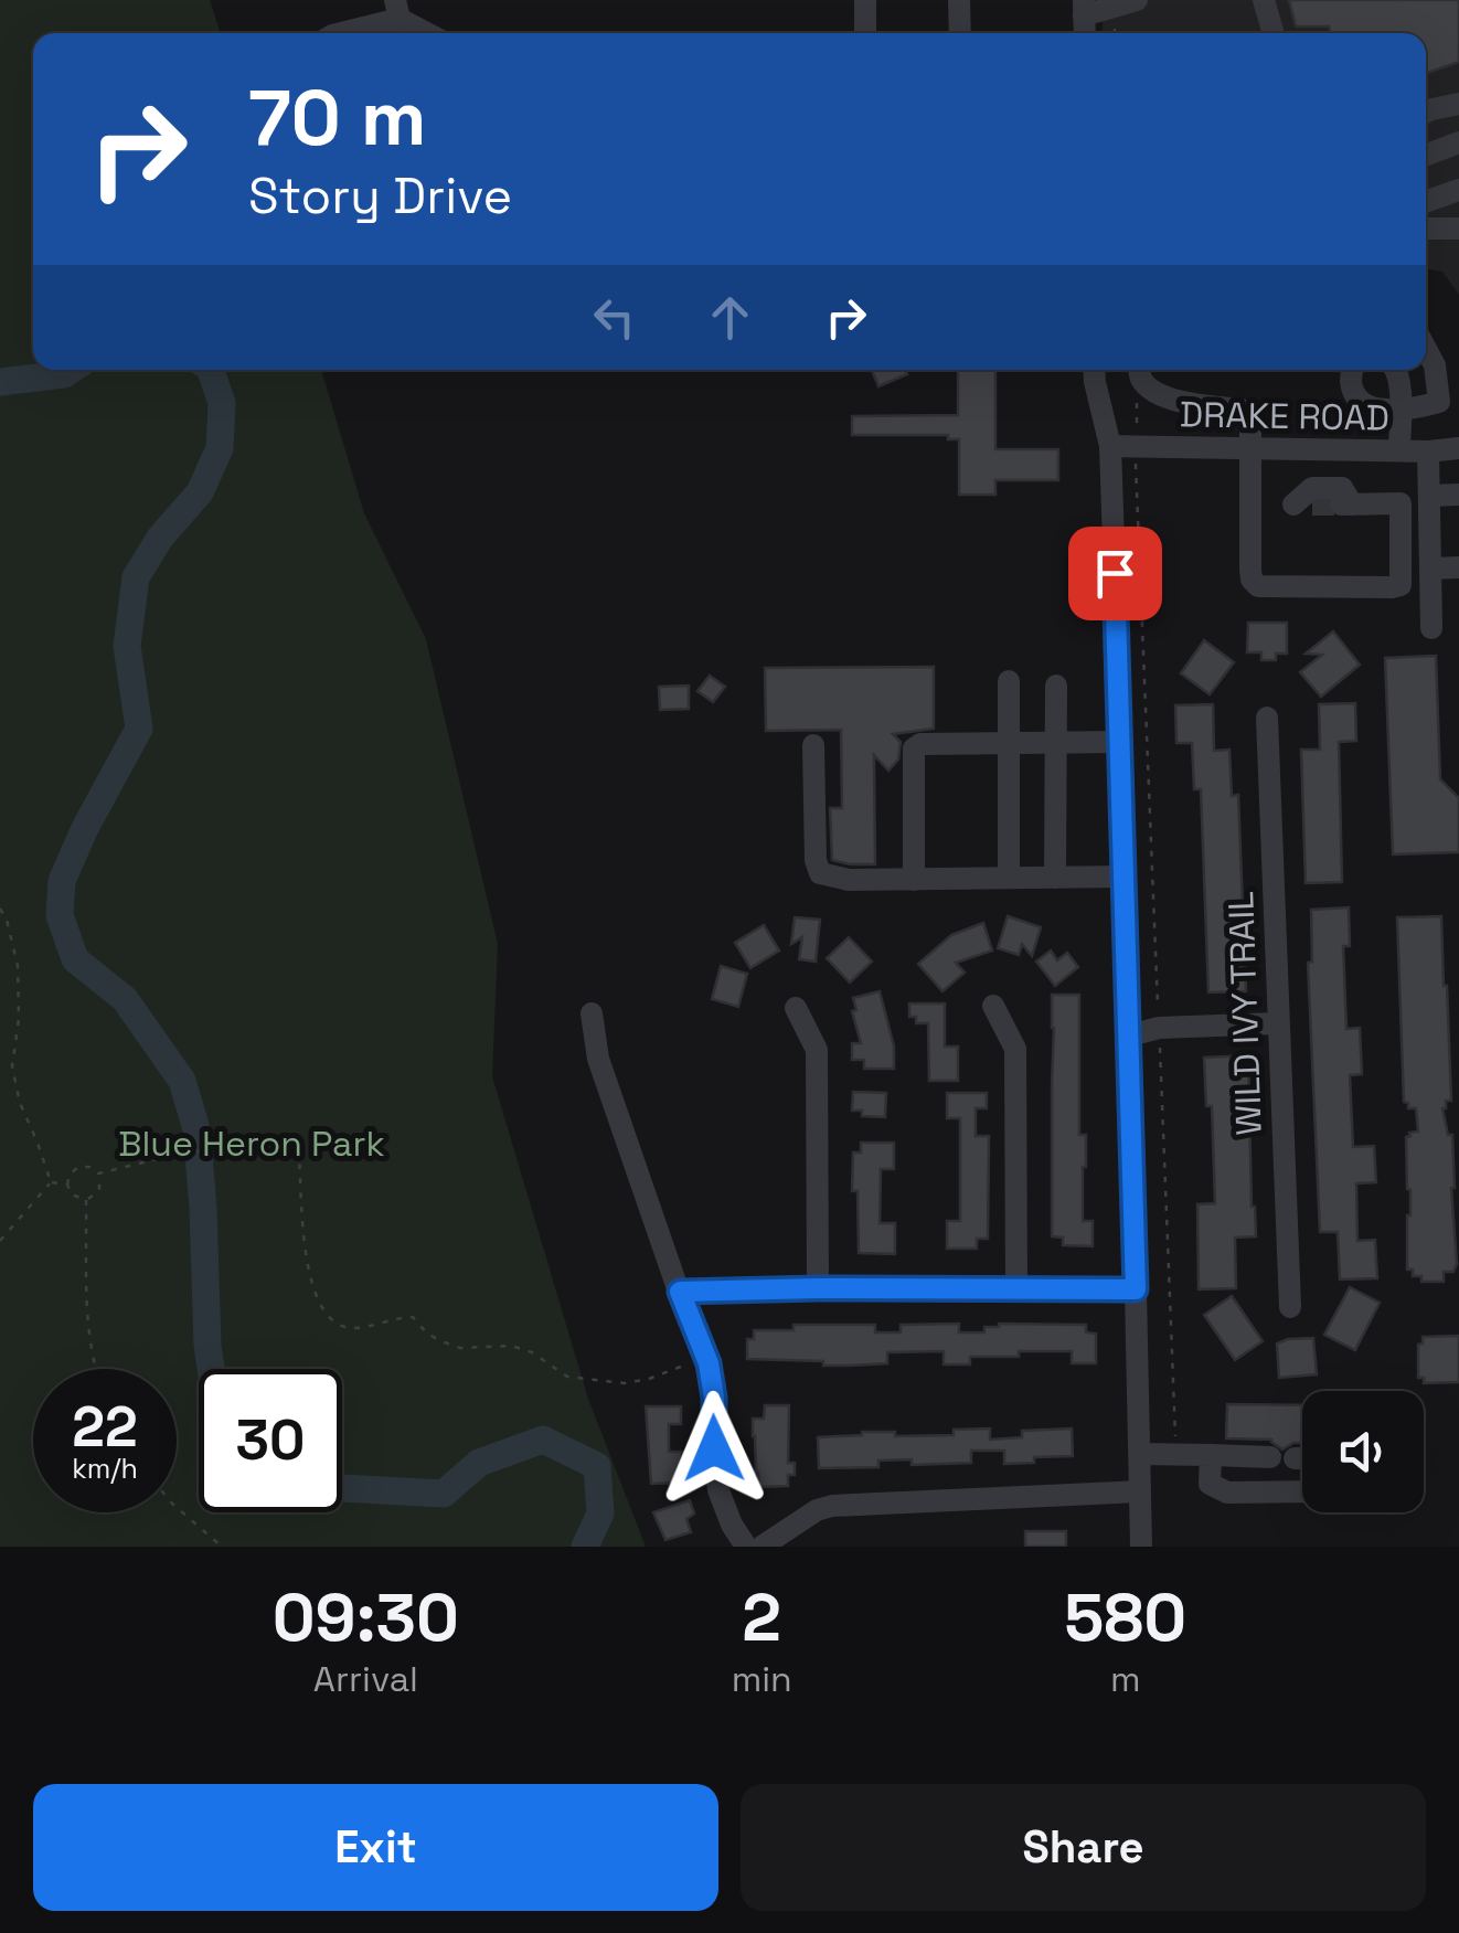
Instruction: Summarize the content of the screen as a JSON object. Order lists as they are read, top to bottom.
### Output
{
  "streets": {
    "street": ["DRAKE ROAD", "WILD IVY TRAIL"]
  },
  "parks": ["Blue Heron Park"],
  "page": {
    "turn": ["70 m", "Story Drive"],
    "speed": "22 km/h",
    "limit": "30",
    "eta": [
      "09:30",
      "Arrival",
      "2",
      "min",
      "580",
      "m"
    ],
    "buttons": ["Exit", "Share"]
  }
}
